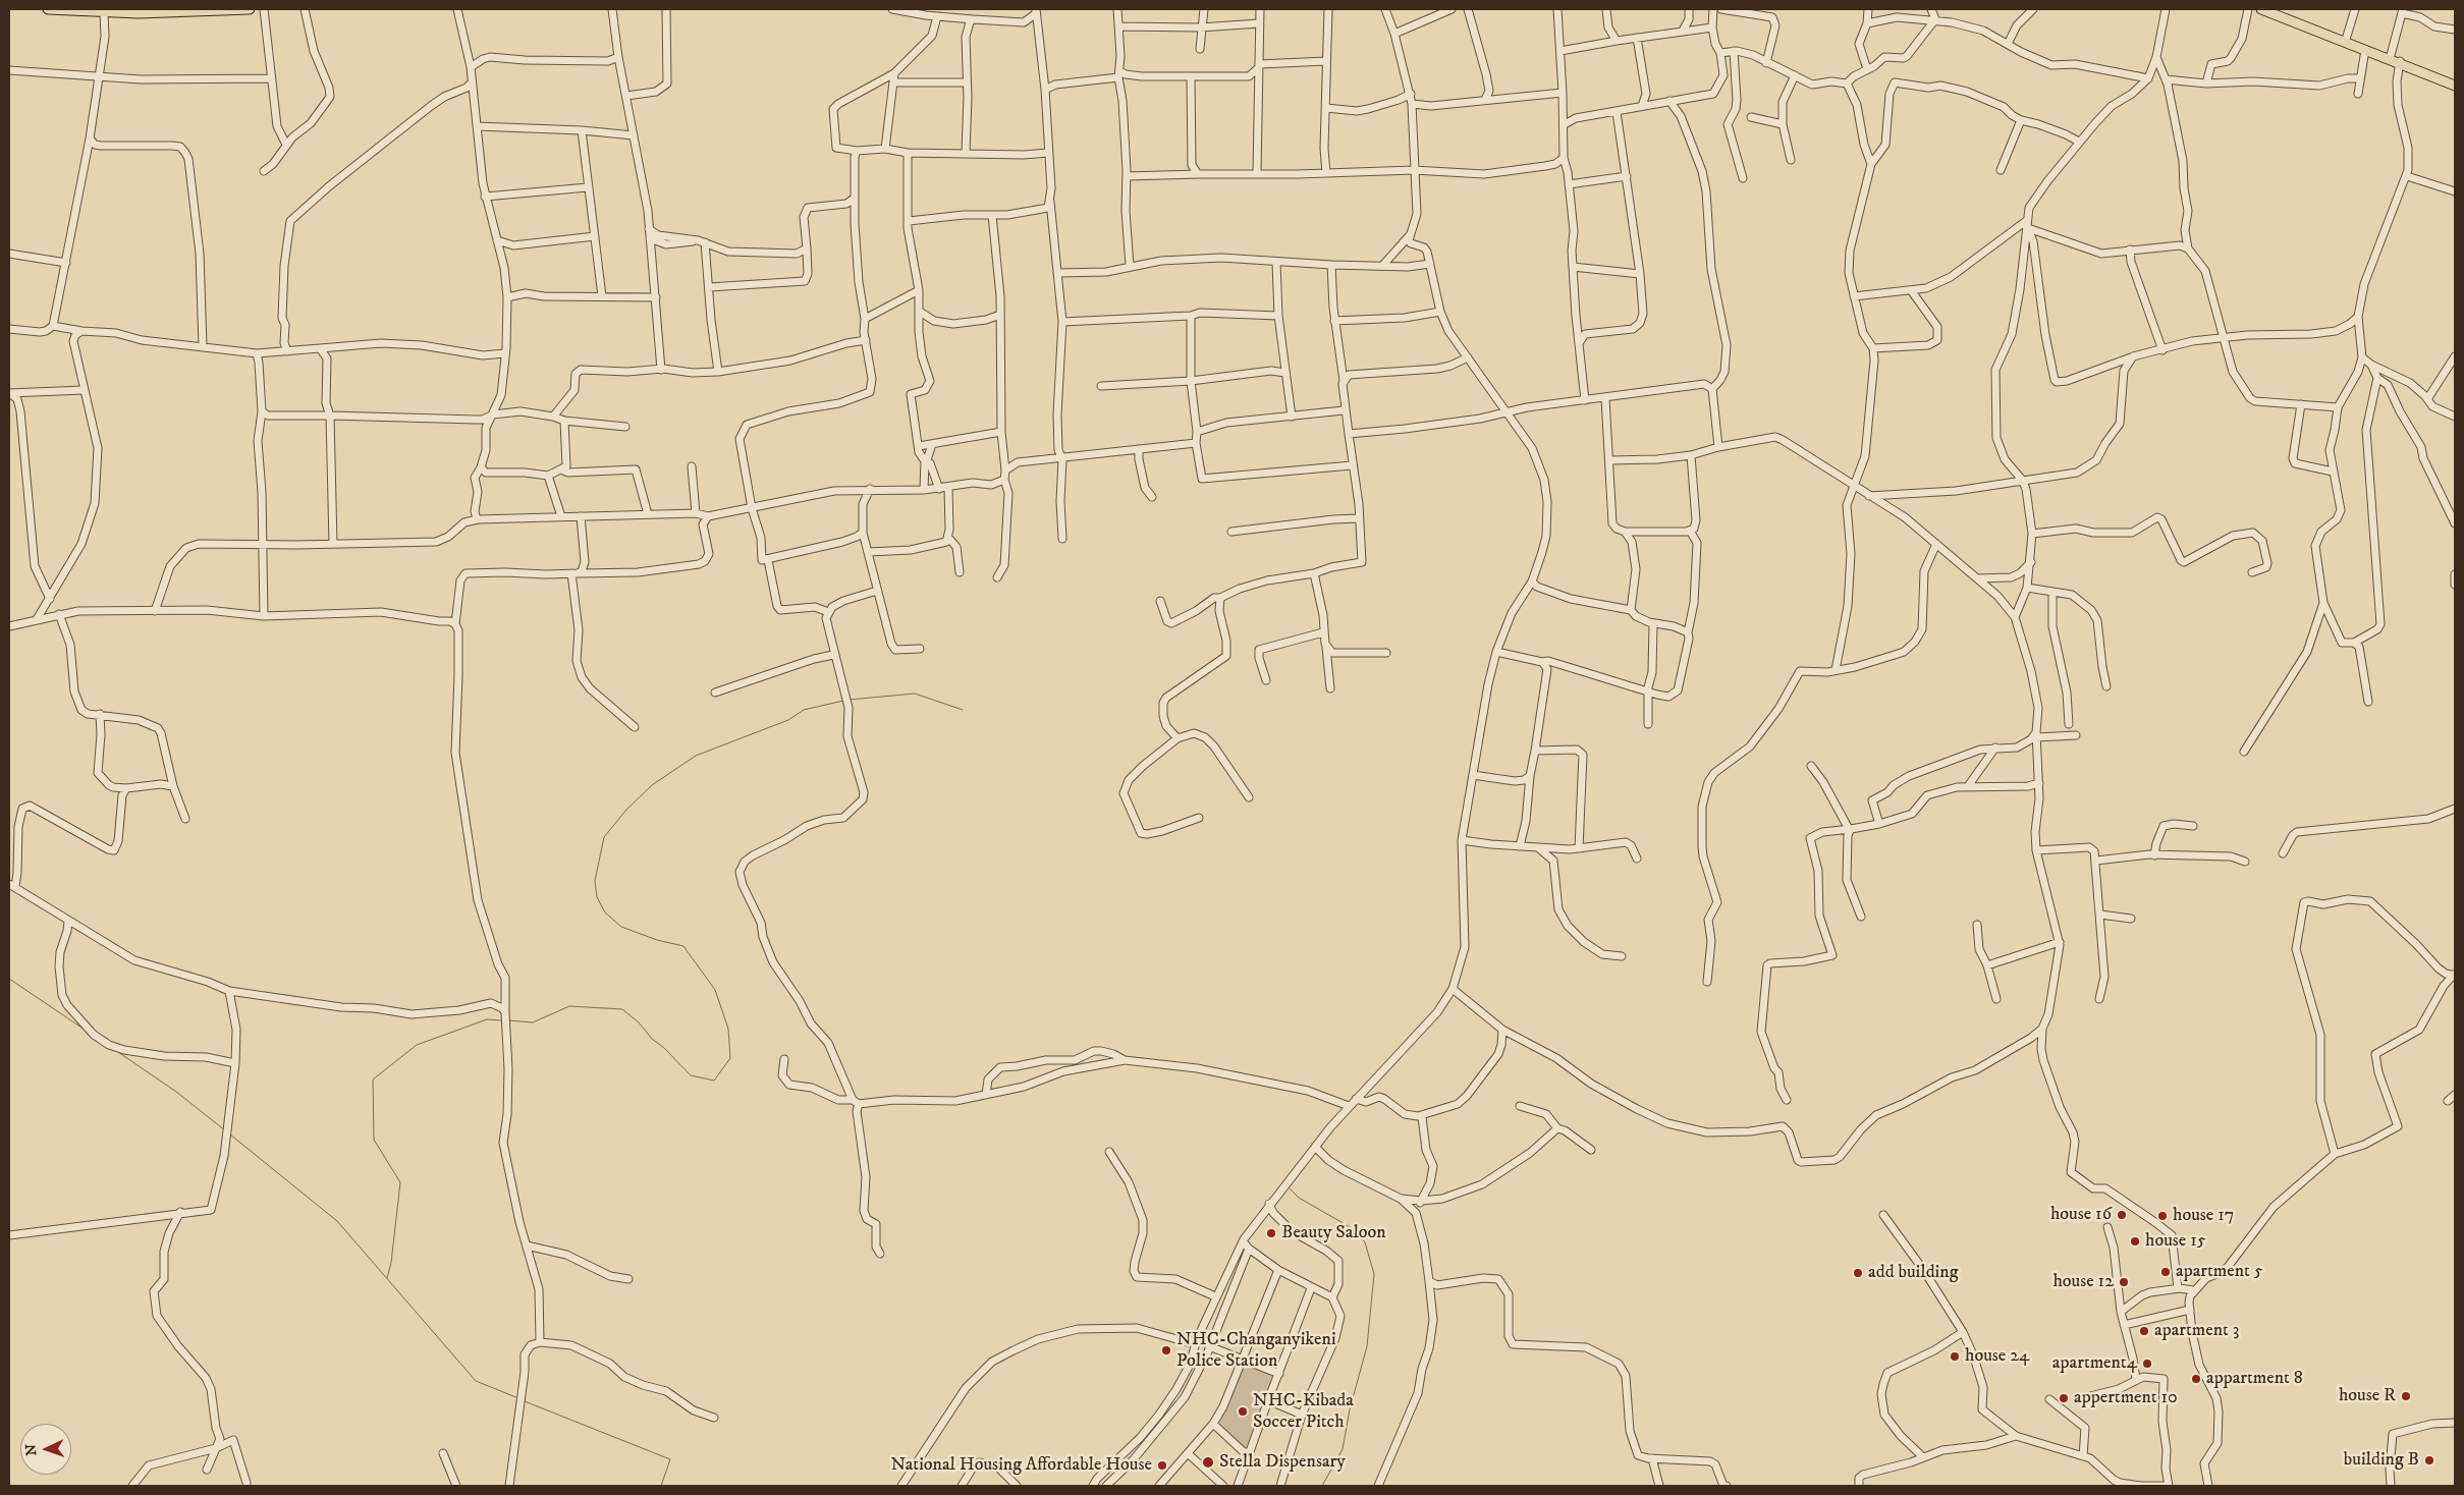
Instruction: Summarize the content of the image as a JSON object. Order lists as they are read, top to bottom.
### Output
{
  "places": [
    "house 16",
    "house 17",
    "Beauty Saloon",
    "house 15",
    "apartment 5",
    "add building",
    "house 12",
    "apartment 3",
    "NHC-Changanyikeni Police Station",
    "house 24",
    "apartment4",
    "appartment 8",
    "house R",
    "appertment 10",
    "NHC-Kibada Soccer Pitch",
    "building B",
    "Stella Dispensary",
    "National Housing Affordable House"
  ],
  "north": "left"
}
